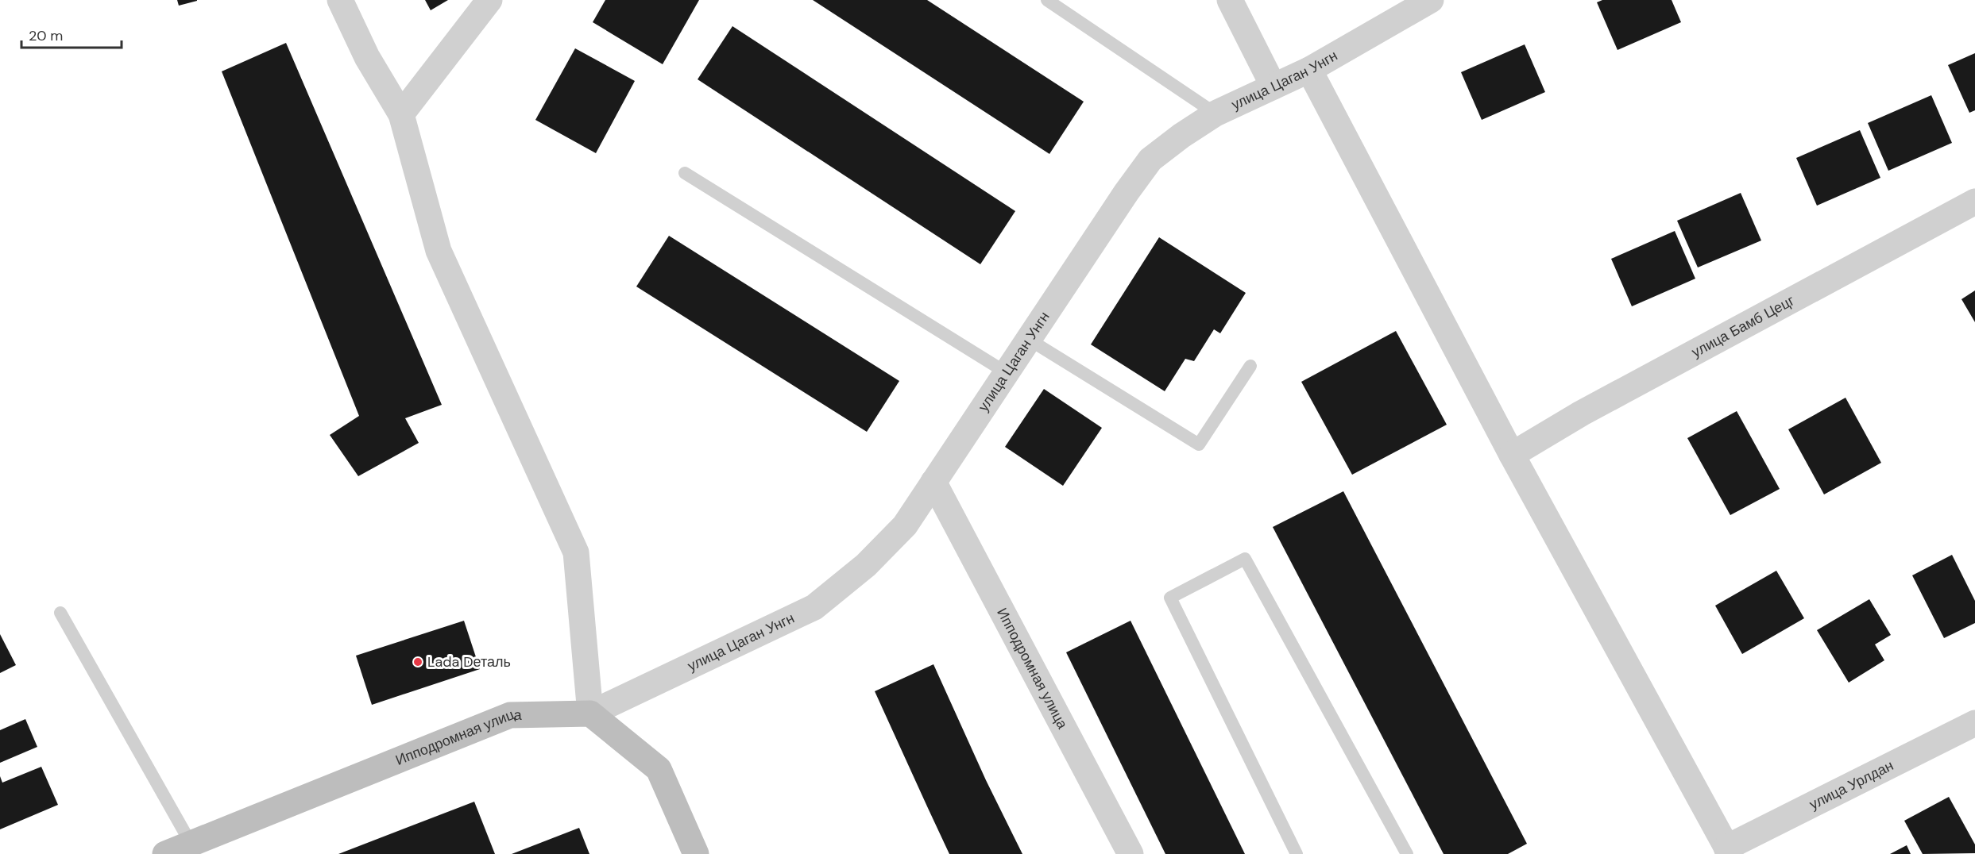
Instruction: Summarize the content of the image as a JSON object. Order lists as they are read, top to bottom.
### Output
{
  "streets": {
    "main road": ["Ипподромная улица"],
    "street": ["улица Цаган Унгн", "улица Бамб Цецг", "улица Урлдан"]
  },
  "crossings": [
    ["улица Цаган Унгн", "Ипподромная улица"]
  ],
  "places": ["Lada Dеталь"],
  "scale_bar": "20 m"
}
